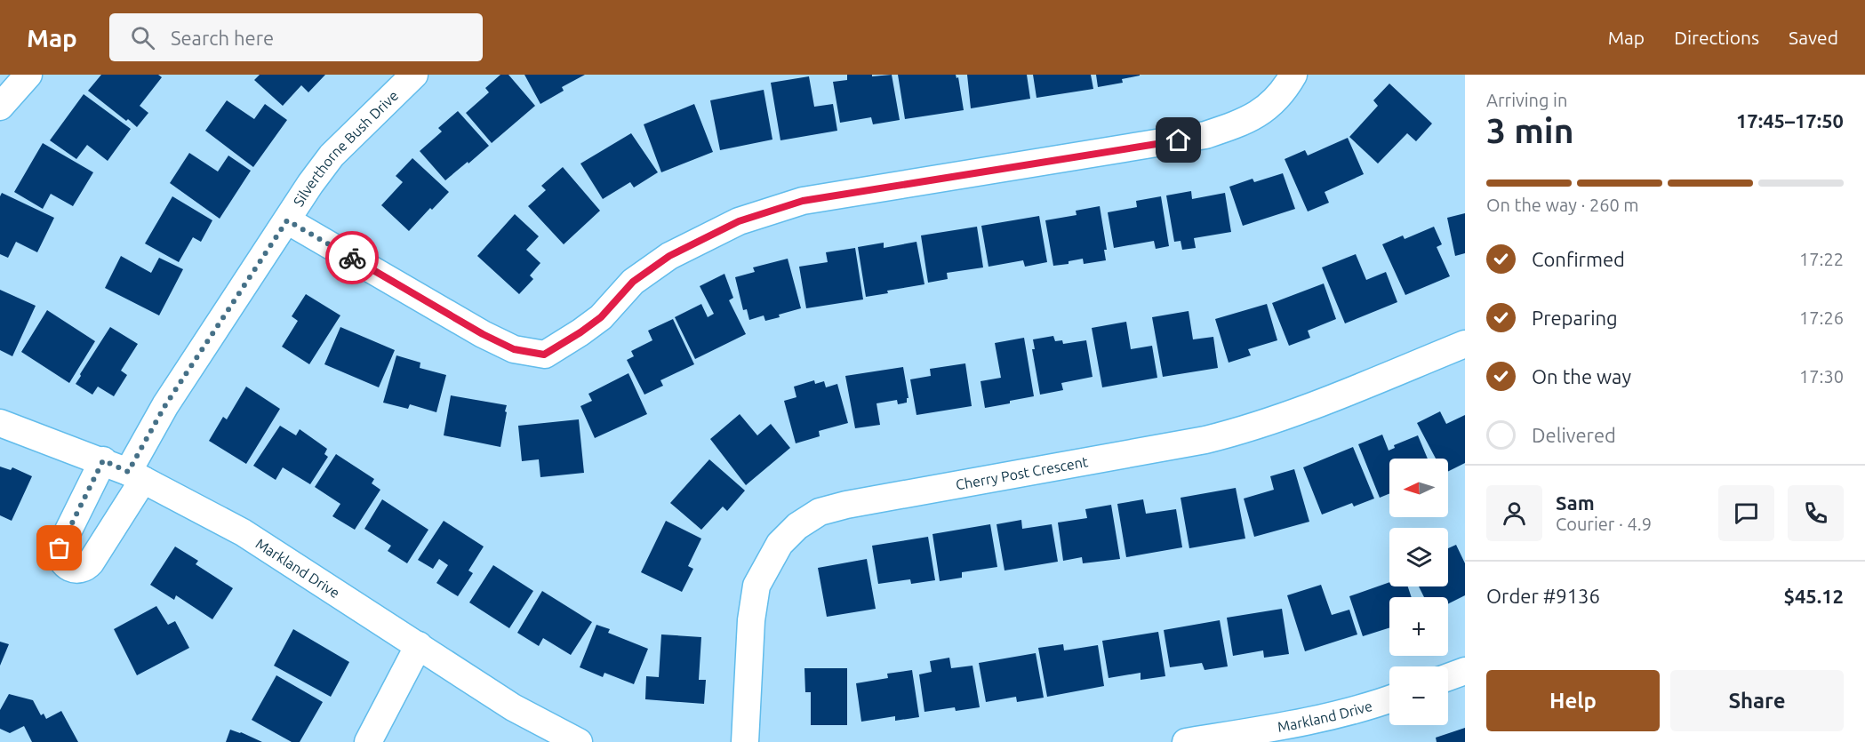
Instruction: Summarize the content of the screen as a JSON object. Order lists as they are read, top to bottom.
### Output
{
  "streets": {
    "street": ["Silverthorne Bush Drive", "Cherry Post Crescent", "Markland Drive"]
  },
  "crossings": [
    ["Silverthorne Bush Drive", "Markland Drive"]
  ],
  "north": "left",
  "page": {
    "header": "Map",
    "search": "Search here",
    "nav": ["Map", "Directions", "Saved"],
    "heading": ["3 min", "Arriving in", "17:45–17:50"],
    "panel": [
      "Sam",
      "Courier · 4.9",
      "Order #9136",
      "$45.12"
    ],
    "bar": "On the way · 260 m",
    "list": [
      ["Confirmed", "17:22"],
      ["Preparing", "17:26"],
      ["On the way", "17:30"],
      "Delivered"
    ],
    "map_buttons": ["+", "−"],
    "buttons": ["Help", "Share"]
  }
}
